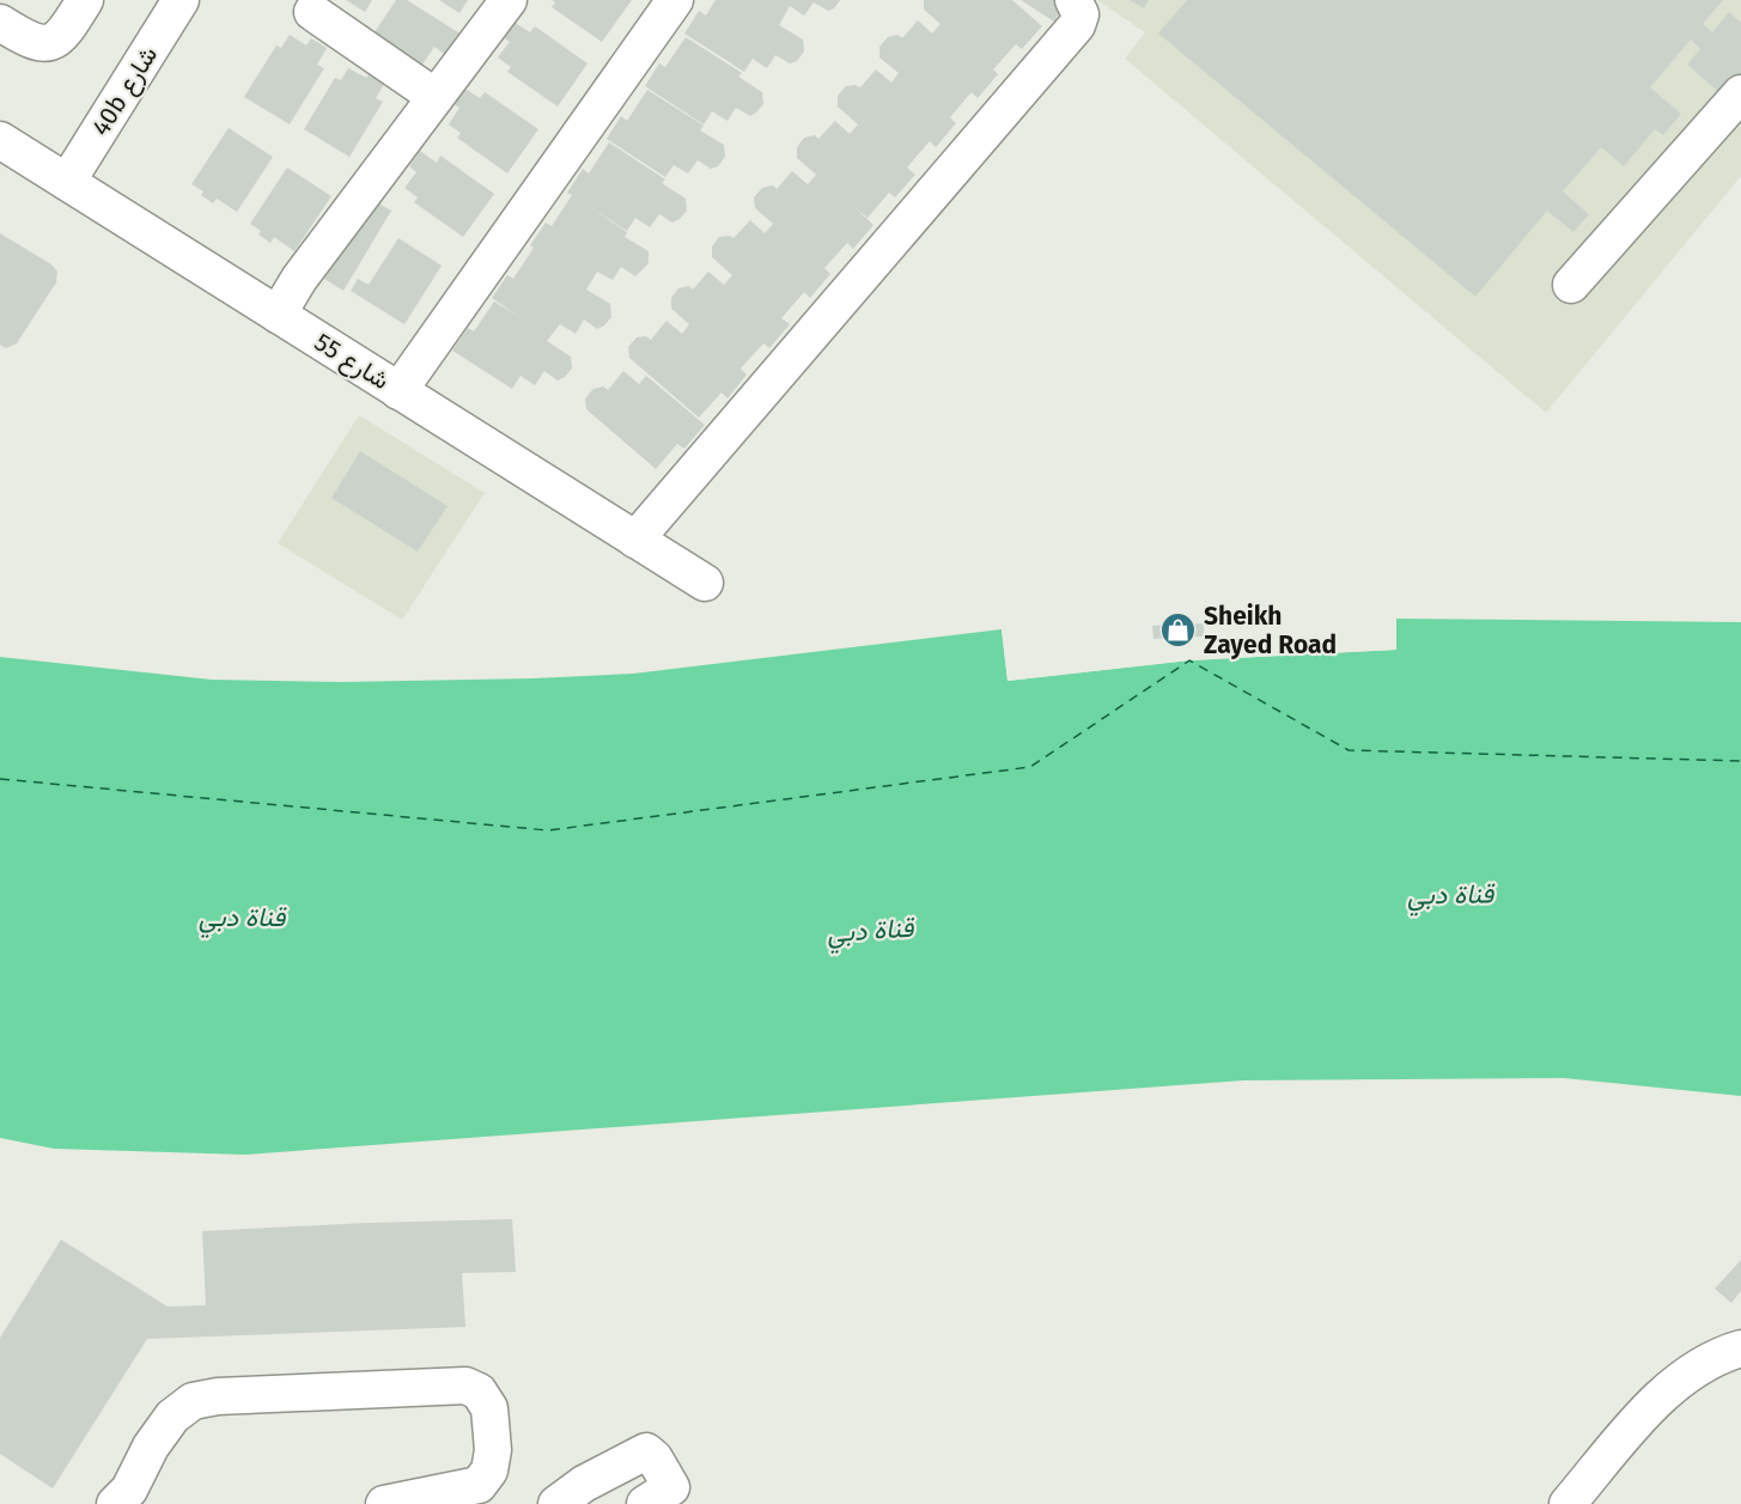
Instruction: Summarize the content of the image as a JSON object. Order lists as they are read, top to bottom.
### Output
{
  "streets": {
    "street": ["40b شارع", "شارع 55"]
  },
  "crossings": [
    ["40b شارع", "شارع 55"]
  ],
  "water": ["قناة دبي"],
  "places": {
    "shop": ["Sheikh Zayed Road"]
  }
}
